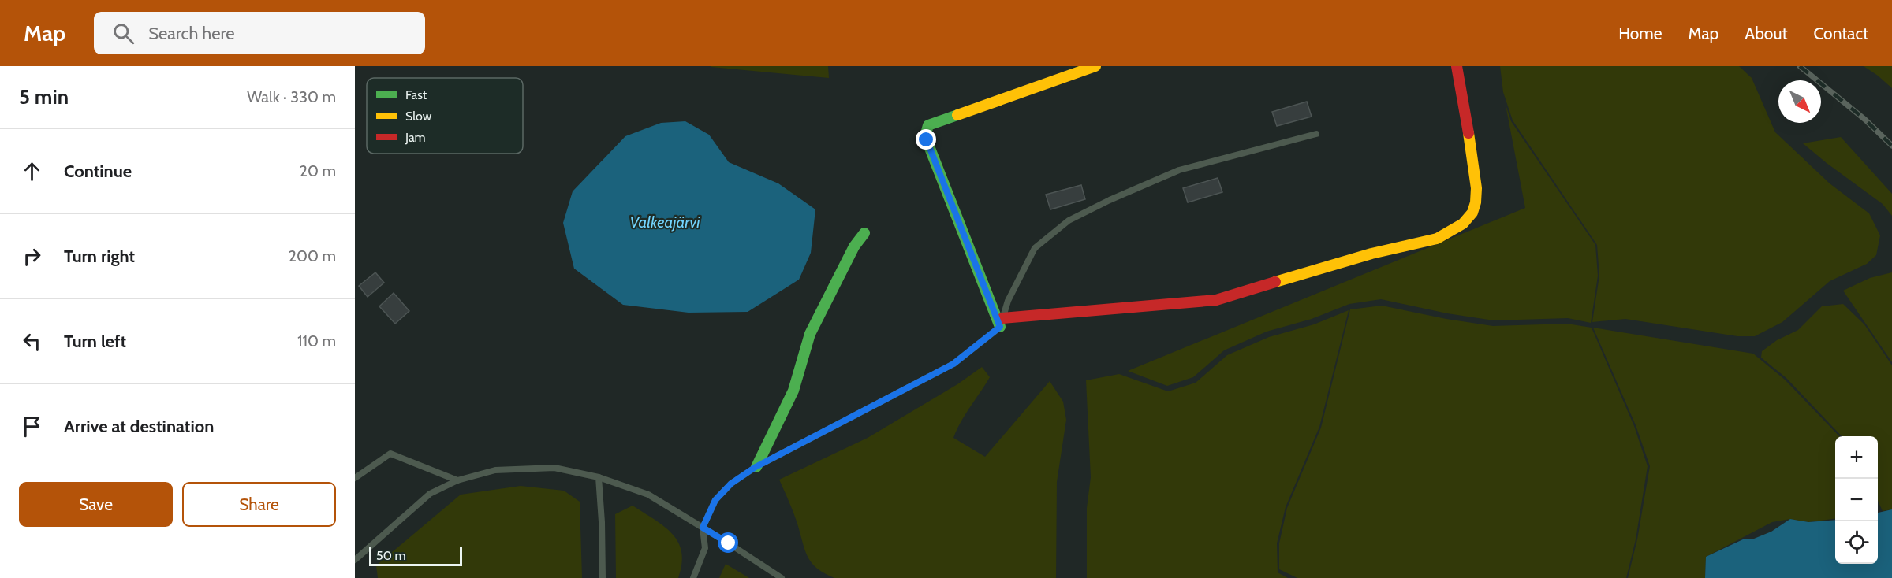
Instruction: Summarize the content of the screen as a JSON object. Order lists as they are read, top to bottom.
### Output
{
  "water": ["Valkeajärvi"],
  "legend": ["Fast", "Slow", "Jam"],
  "scale_bar": "50 m",
  "north": "bottom right",
  "page": {
    "header": "Map",
    "search": "Search here",
    "nav": [
      "Home",
      "Map",
      "About",
      "Contact"
    ],
    "heading": ["5 min", "Walk · 330 m"],
    "list": [
      ["Continue", "20 m"],
      ["Turn right", "200 m"],
      ["Turn left", "110 m"],
      "Arrive at destination"
    ],
    "map_buttons": ["+", "−"],
    "buttons": ["Save", "Share"],
    "scale": "50 m"
  }
}
